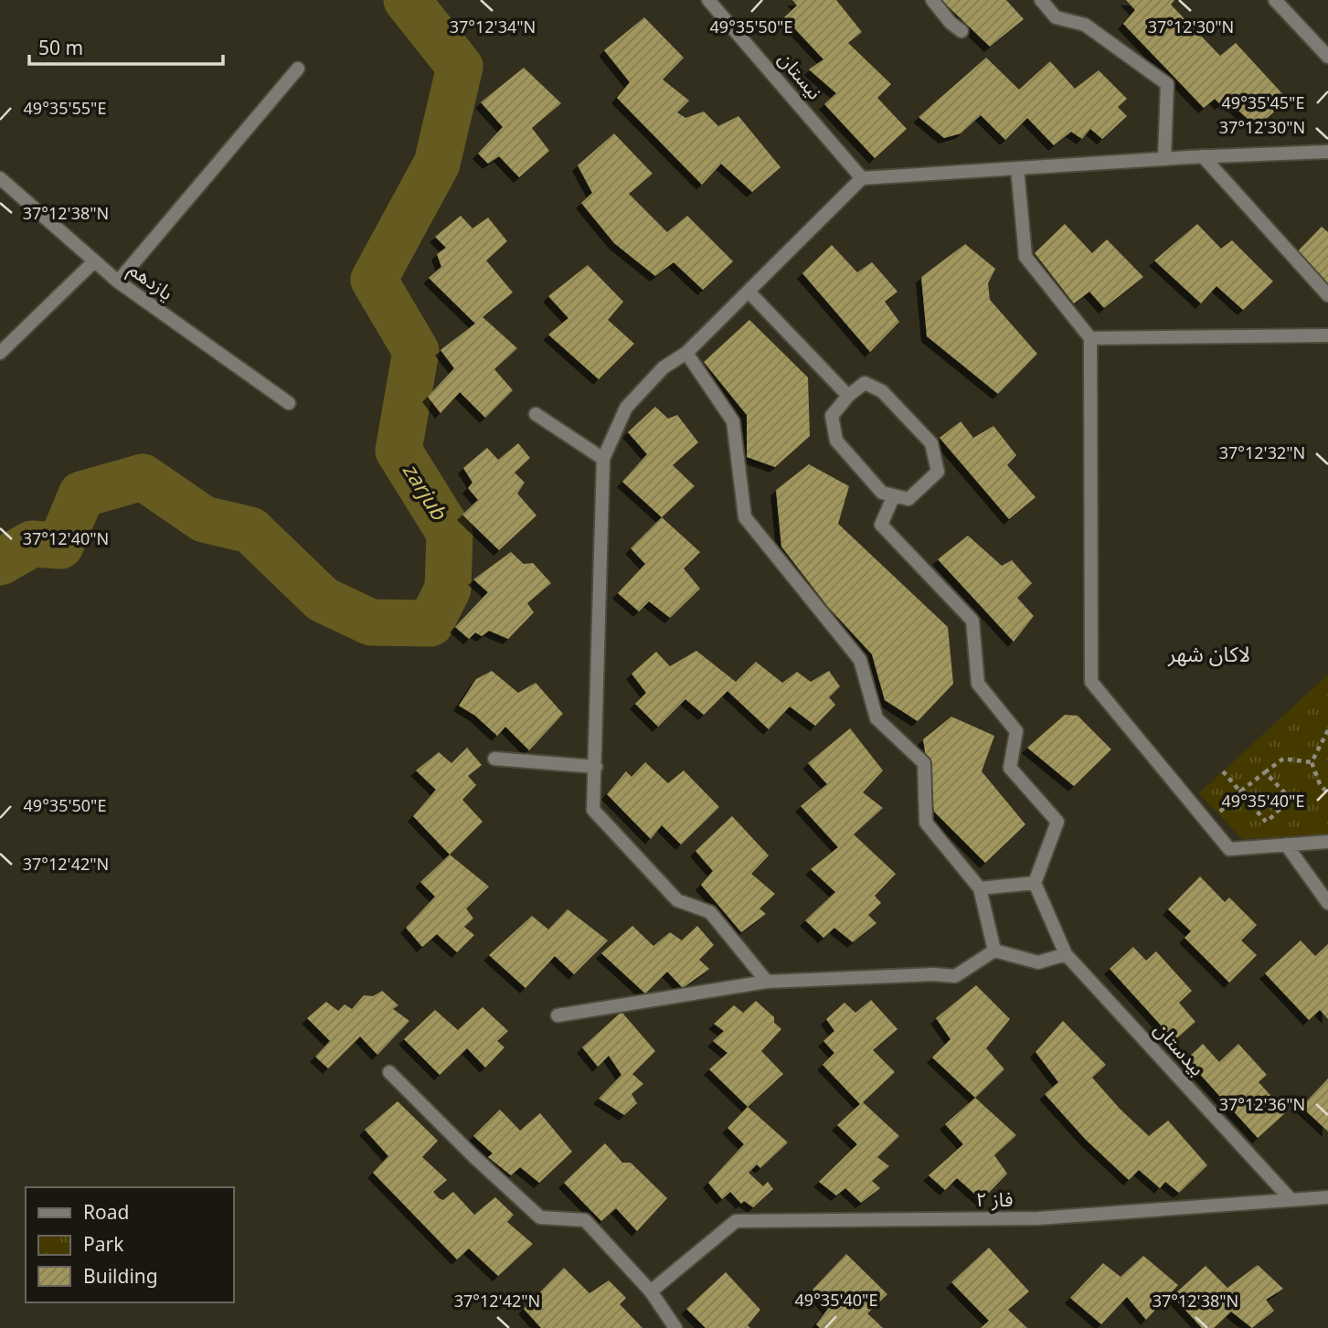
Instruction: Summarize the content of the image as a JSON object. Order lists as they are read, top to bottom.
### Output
{
  "streets": {
    "street": [
      "نیستان",
      "یازدهم",
      "بیدستان",
      "فاز ۲"
    ]
  },
  "crossings": [
    ["بیدستان", "فاز ۲"]
  ],
  "districts": ["لاکان شهر"],
  "water": ["zarjub"],
  "legend": ["Road", "Park", "Building"],
  "scale_bar": "50 m",
  "coordinates": [
    "37°12'34\"N",
    "37°12'30\"N",
    "49°35'50\"E",
    "49°35'45\"E",
    "49°35'55\"E",
    "37°12'38\"N",
    "37°12'32\"N",
    "37°12'40\"N",
    "49°35'40\"E",
    "37°12'42\"N",
    "37°12'36\"N"
  ]
}
